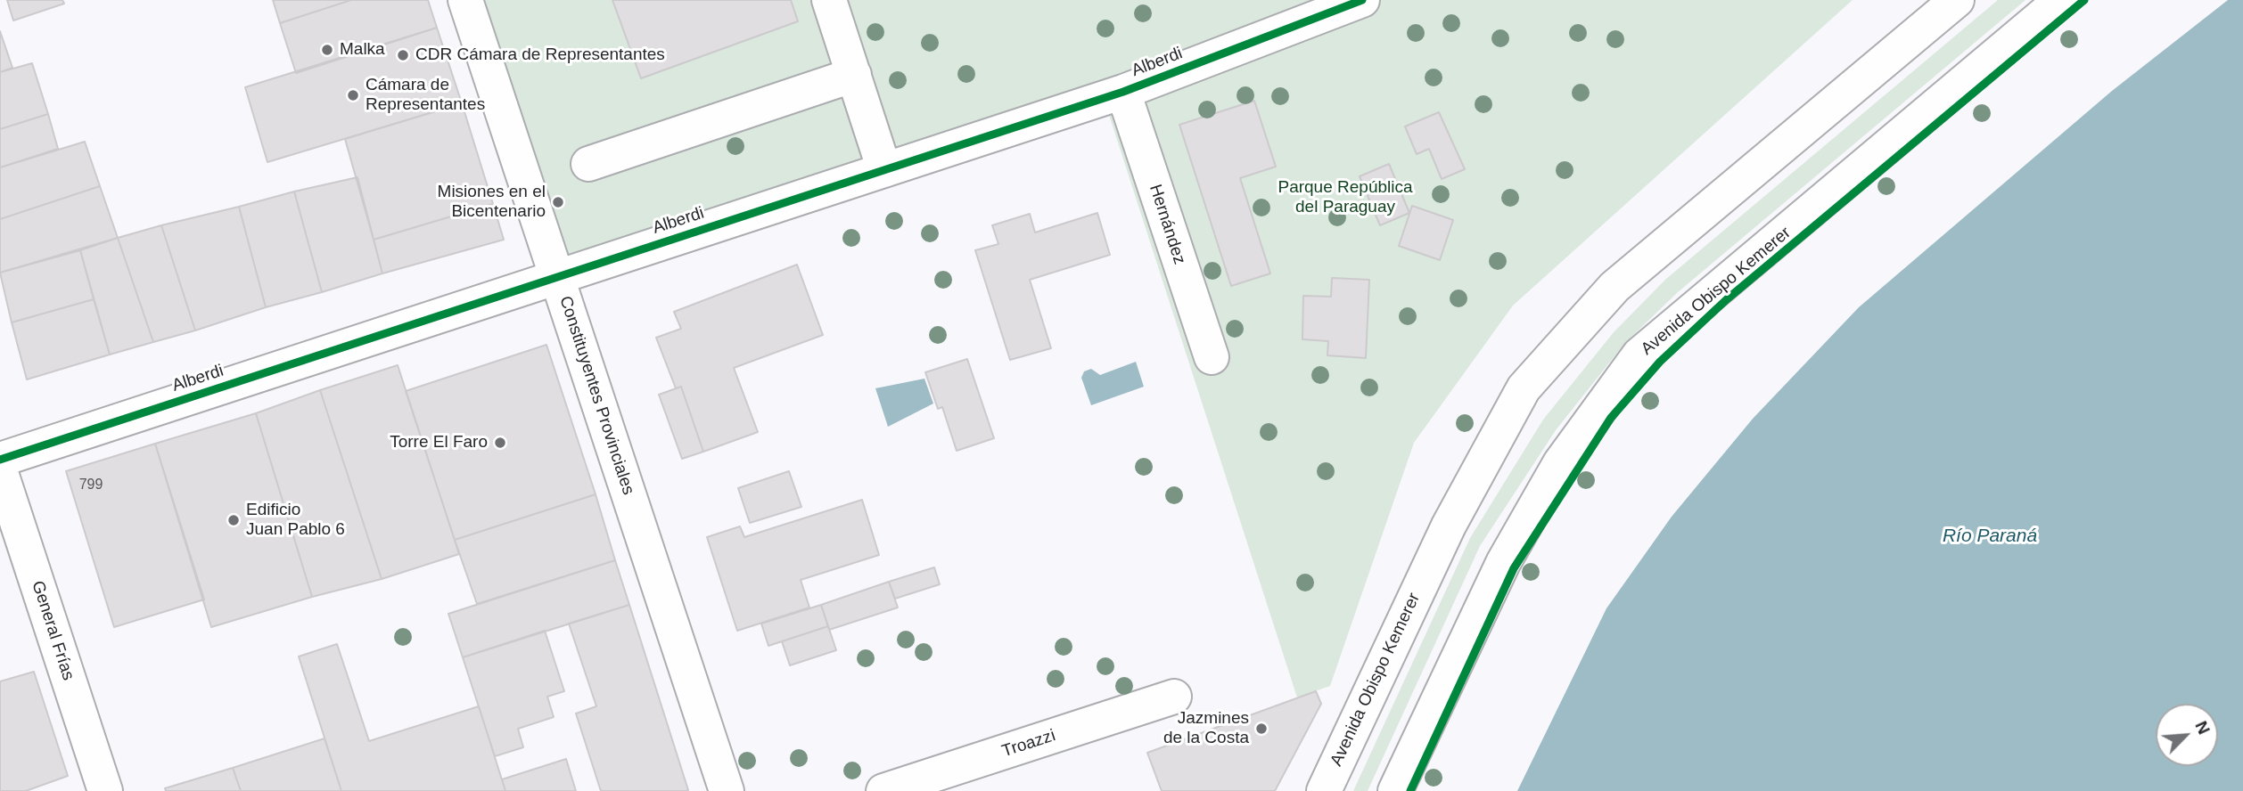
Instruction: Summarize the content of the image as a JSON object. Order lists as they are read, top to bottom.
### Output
{
  "streets": {
    "street": [
      "Alberdi",
      "Hernández",
      "Avenida Obispo Kemerer",
      "Constituyentes Provinciales",
      "General Frías",
      "Troazzi"
    ]
  },
  "crossings": [
    ["Alberdi", "Hernández"],
    ["Alberdi", "Constituyentes Provinciales"]
  ],
  "water": ["Río Paraná"],
  "parks": ["Parque República del Paraguay"],
  "places": [
    "Malka",
    "CDR Cámara de Representantes",
    "Cámara de Representantes",
    "Misiones en el Bicentenario",
    "Torre El Faro",
    "Edificio Juan Pablo 6",
    "Jazmines de la Costa"
  ],
  "house_numbers": ["799"],
  "north": "top right"
}
